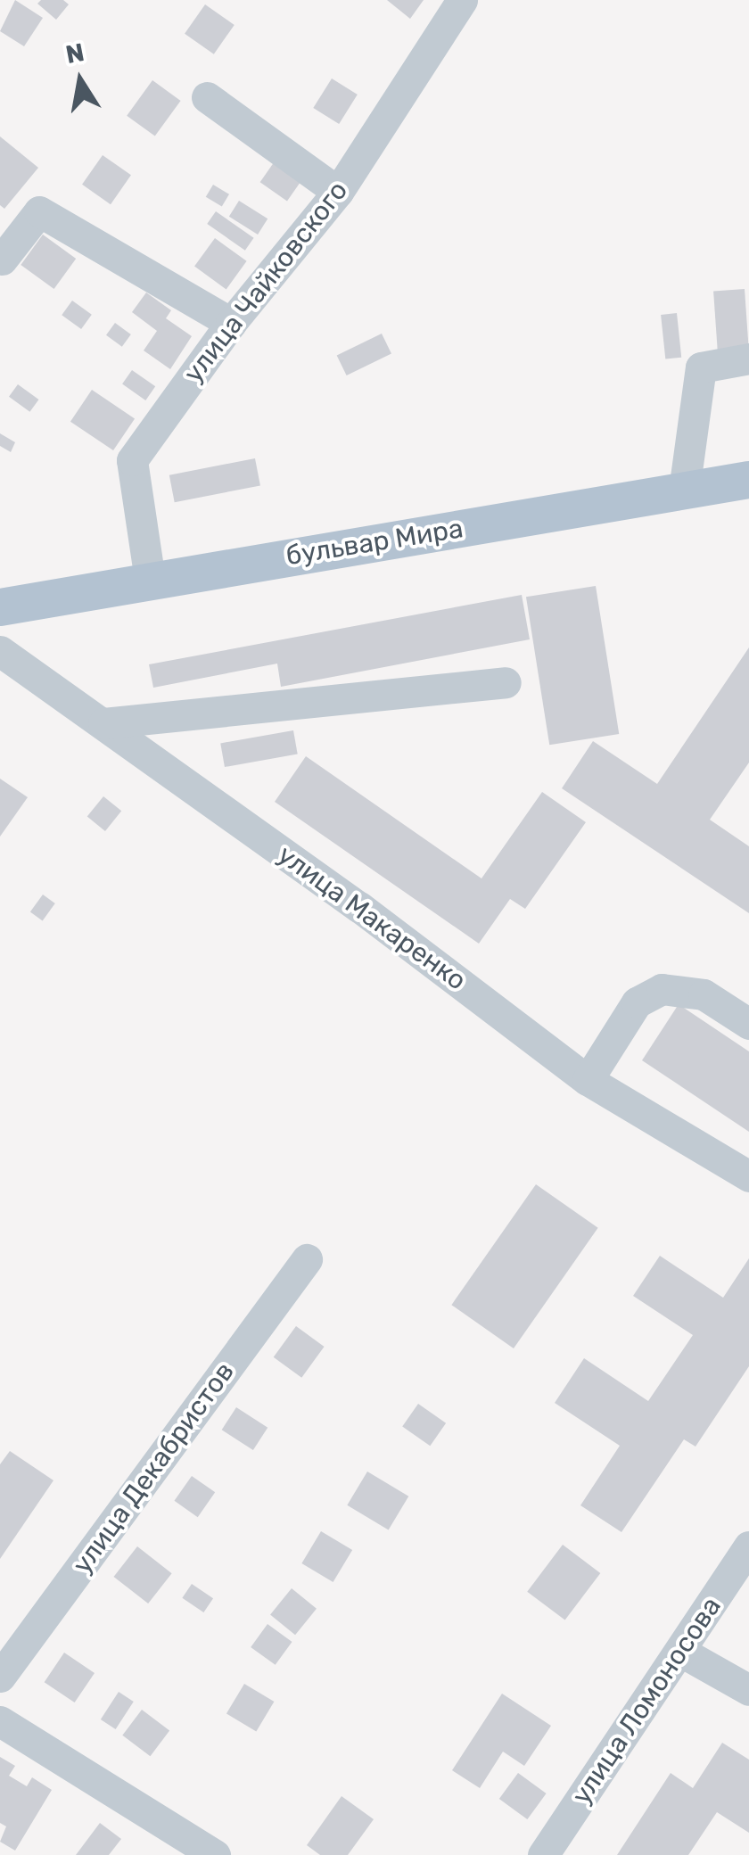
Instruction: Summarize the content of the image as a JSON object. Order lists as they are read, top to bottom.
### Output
{
  "streets": {
    "main road": ["бульвар Мира"],
    "street": [
      "улица Чайковского",
      "улица Макаренко",
      "улица Декабристов",
      "улица Ломоносова"
    ]
  },
  "crossings": [
    ["улица Чайковского", "бульвар Мира"]
  ],
  "north": "top"
}
